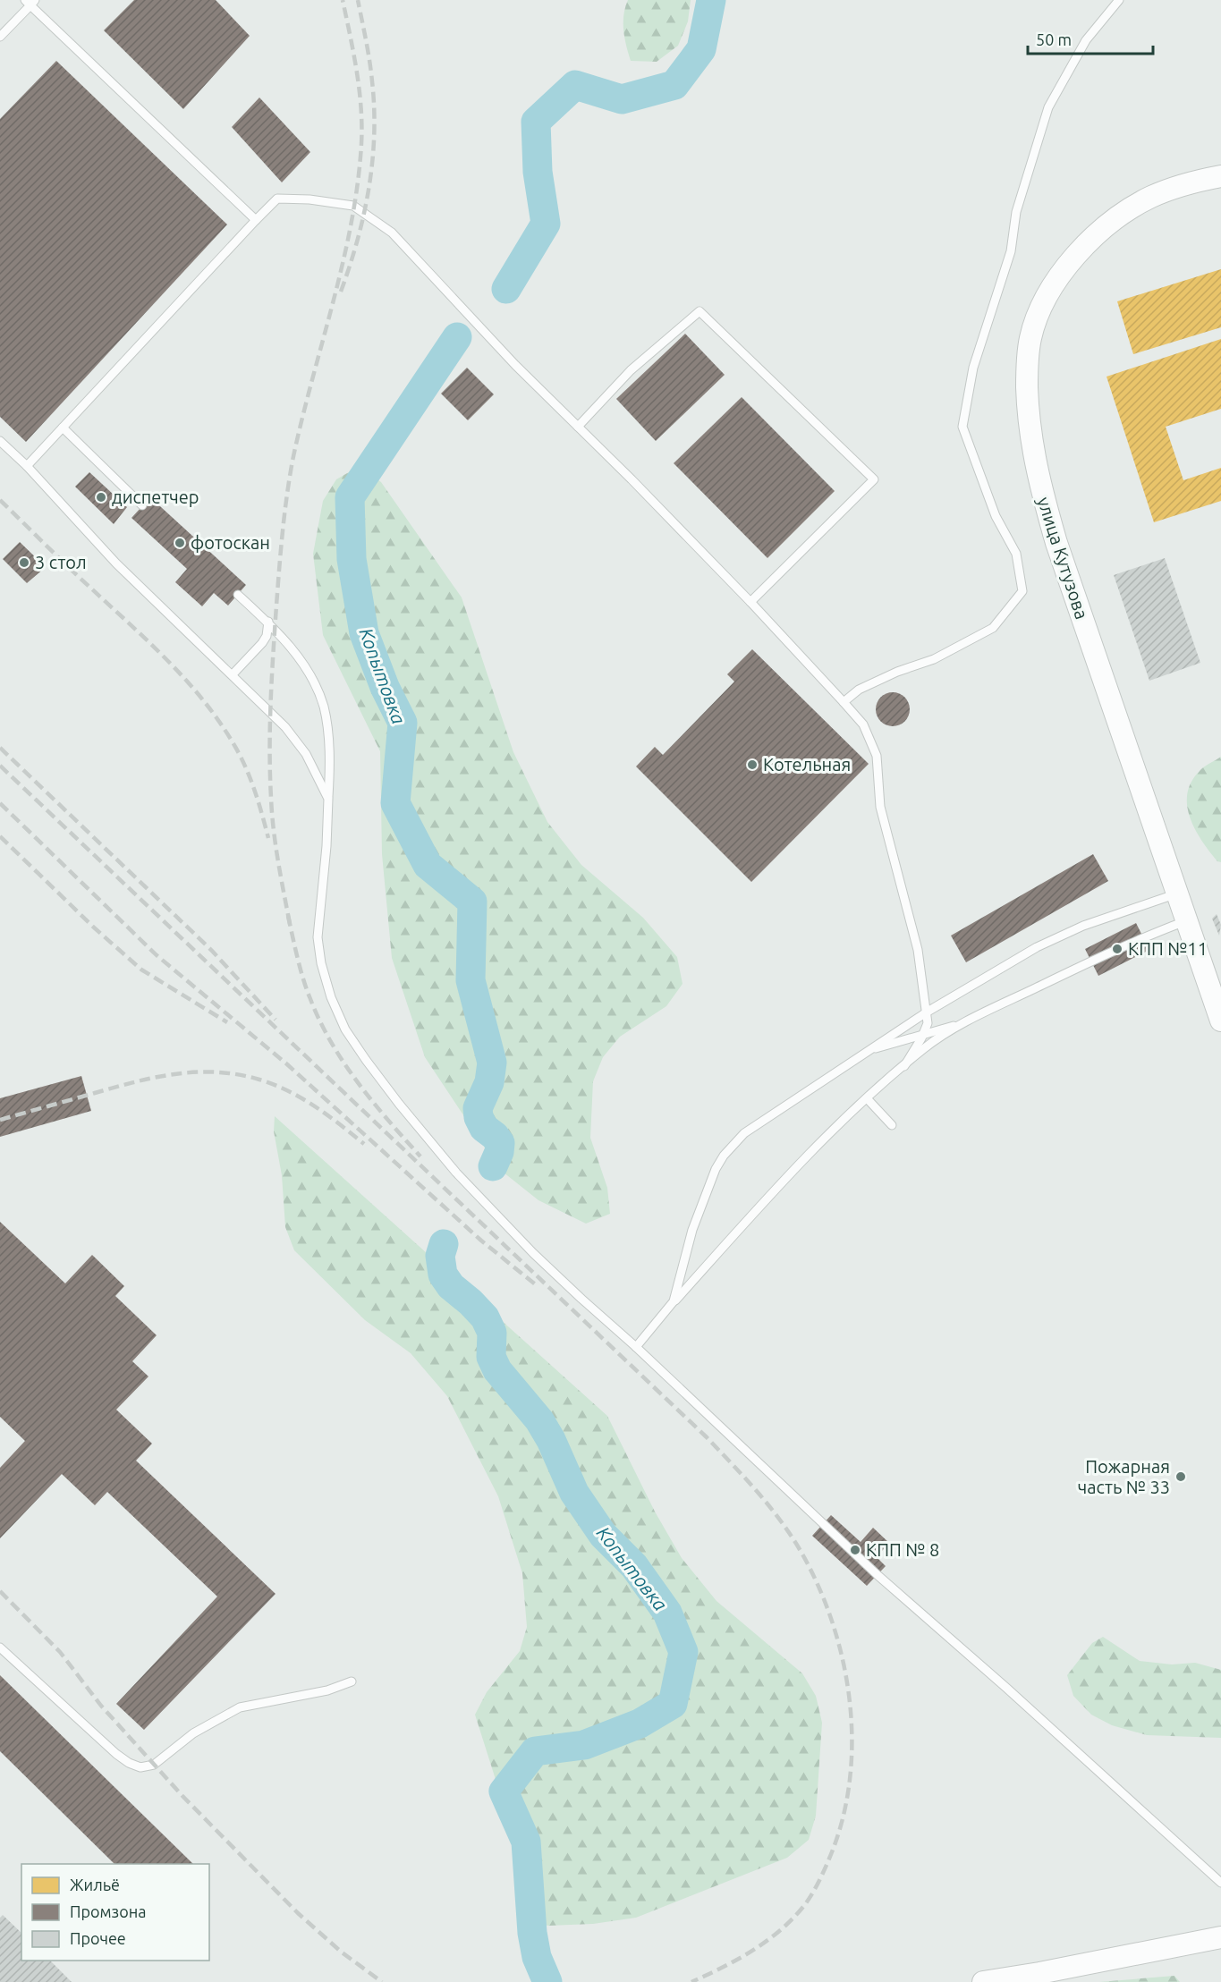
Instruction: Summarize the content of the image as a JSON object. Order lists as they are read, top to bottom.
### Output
{
  "streets": {
    "street": ["улица Кутузова"]
  },
  "water": ["Копытовка"],
  "places": [
    "диспетчер",
    "фотоскан",
    "3 стол",
    "Котельная",
    "КПП №11",
    "Пожарная часть № 33",
    "КПП № 8"
  ],
  "legend": ["Жильё", "Промзона", "Прочее"],
  "scale_bar": "50 m"
}
